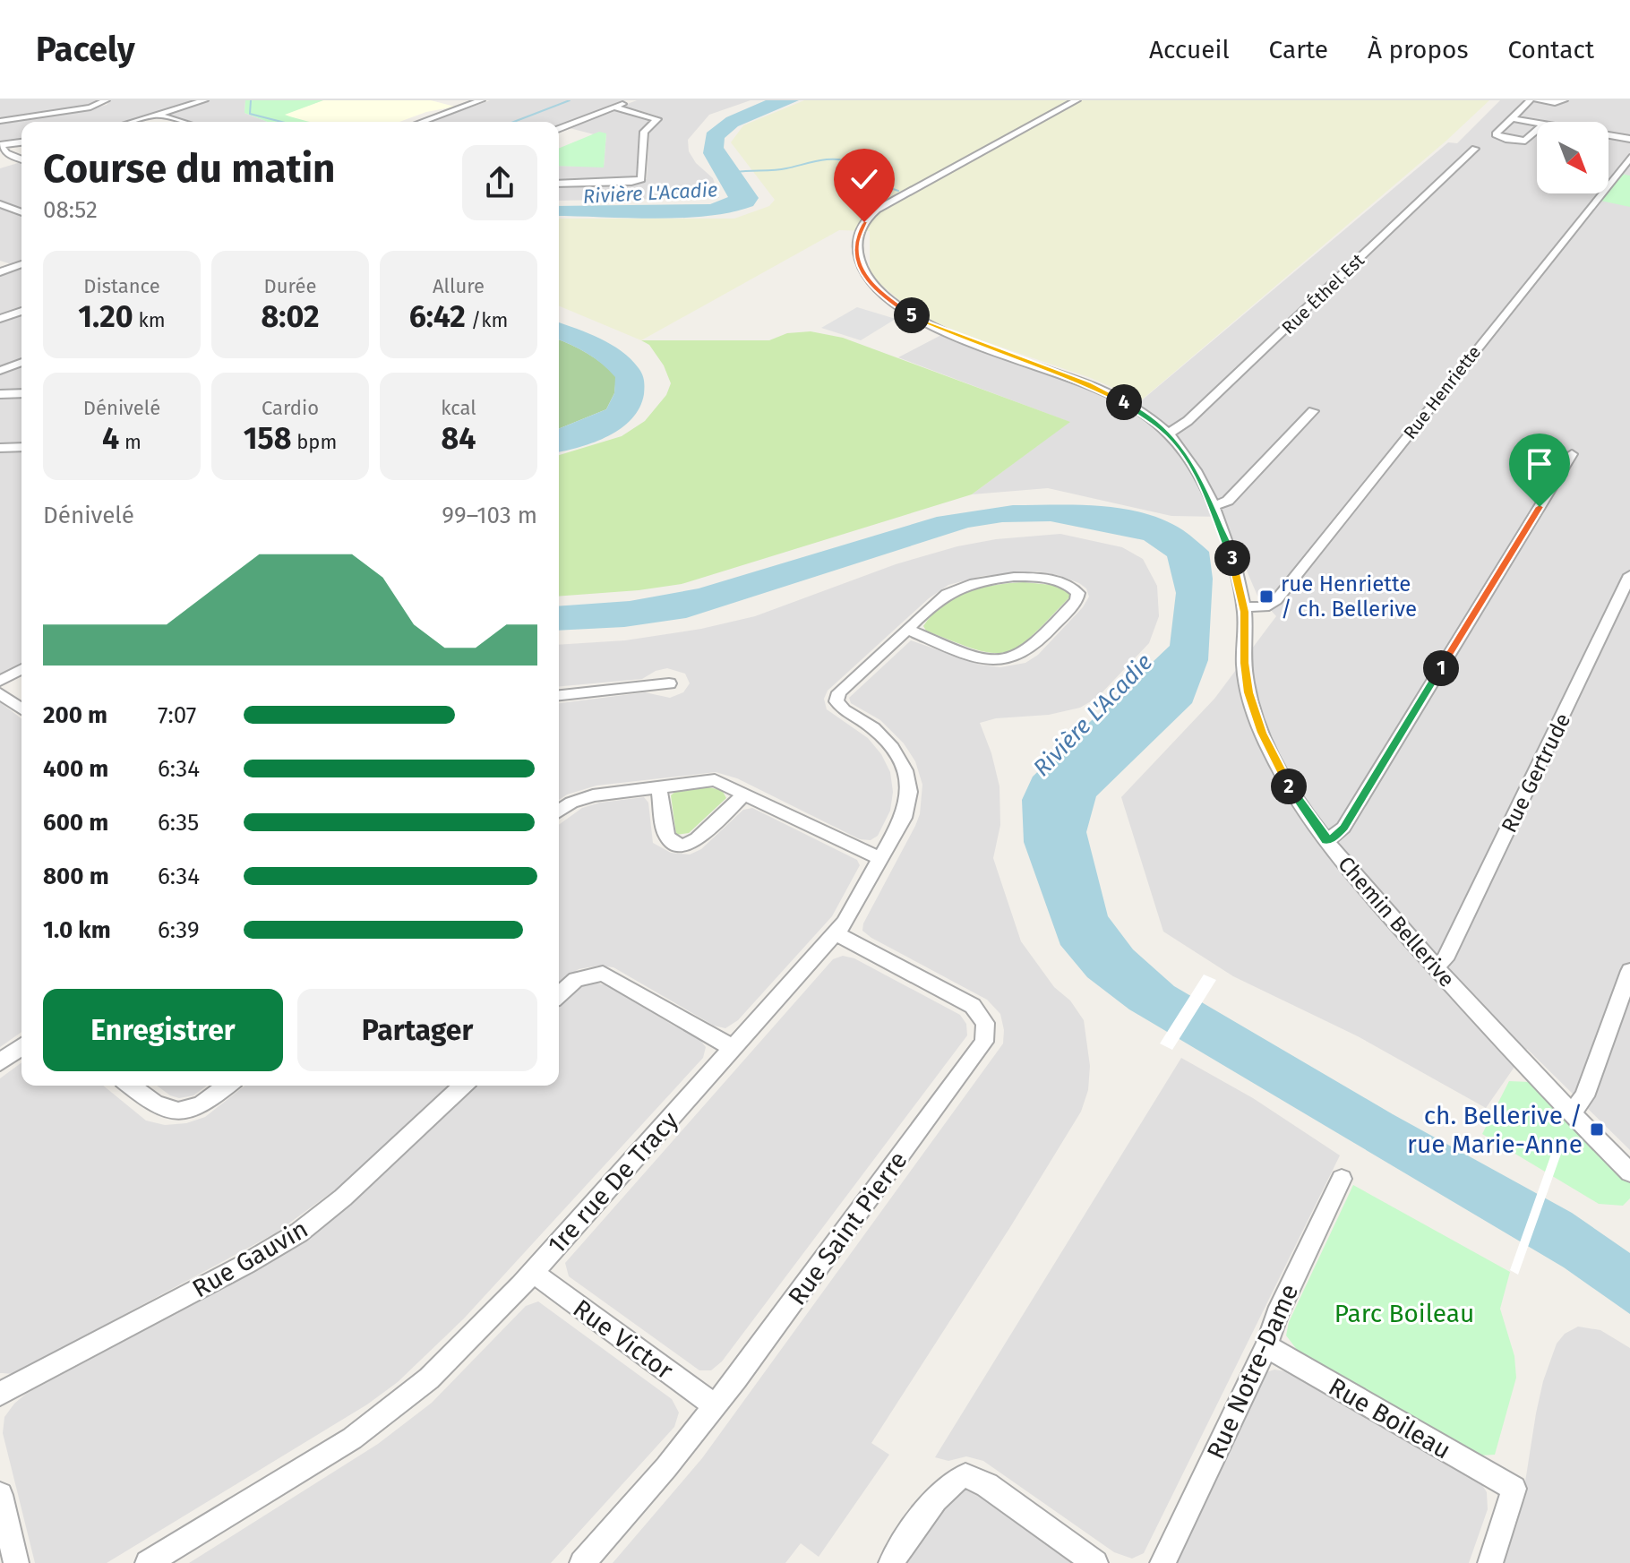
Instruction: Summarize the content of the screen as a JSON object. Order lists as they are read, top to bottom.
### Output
{
  "streets": {
    "street": [
      "Rue Éthel Est",
      "Rue Henriette",
      "Rue Gertrude",
      "Chemin Bellerive",
      "1re rue De Tracy",
      "Rue Saint Pierre",
      "Rue Gauvin",
      "Rue Victor",
      "Rue Notre-Dame",
      "Rue Boileau"
    ]
  },
  "crossings": [
    ["Rue Éthel Est", "Chemin Bellerive"],
    ["Rue Henriette", "Chemin Bellerive"],
    ["Rue Gertrude", "Chemin Bellerive"],
    ["1re rue De Tracy", "Rue Saint Pierre"],
    ["1re rue De Tracy", "Rue Victor"],
    ["Rue Saint Pierre", "Rue Victor"],
    ["Rue Notre-Dame", "Rue Boileau"]
  ],
  "water": ["Rivière L'Acadie"],
  "parks": ["Parc Boileau"],
  "places": {
    "transit": ["rue Henriette / ch. Bellerive", "ch. Bellerive / rue Marie-Anne"]
  },
  "north": "bottom right",
  "page": {
    "header": "Pacely",
    "nav": [
      "Accueil",
      "Carte",
      "À propos",
      "Contact"
    ],
    "heading": ["Course du matin", "08:52"],
    "stats": [
      ["Distance", "1.20 km"],
      ["Durée", "8:02"],
      ["Allure", "6:42 /km"],
      ["Dénivelé", "4 m"],
      ["Cardio", "158 bpm"],
      ["kcal", "84"]
    ],
    "pins": [
      "5",
      "4",
      "3",
      "1",
      "2"
    ],
    "chart": ["Dénivelé", "99–103 m"],
    "list": [
      {
        "name": "200 m",
        "note": "7:07"
      },
      {
        "name": "400 m",
        "note": "6:34"
      },
      {
        "name": "600 m",
        "note": "6:35"
      },
      {
        "name": "800 m",
        "note": "6:34"
      },
      {
        "name": "1.0 km",
        "note": "6:39"
      }
    ],
    "buttons": ["Enregistrer", "Partager"]
  }
}
